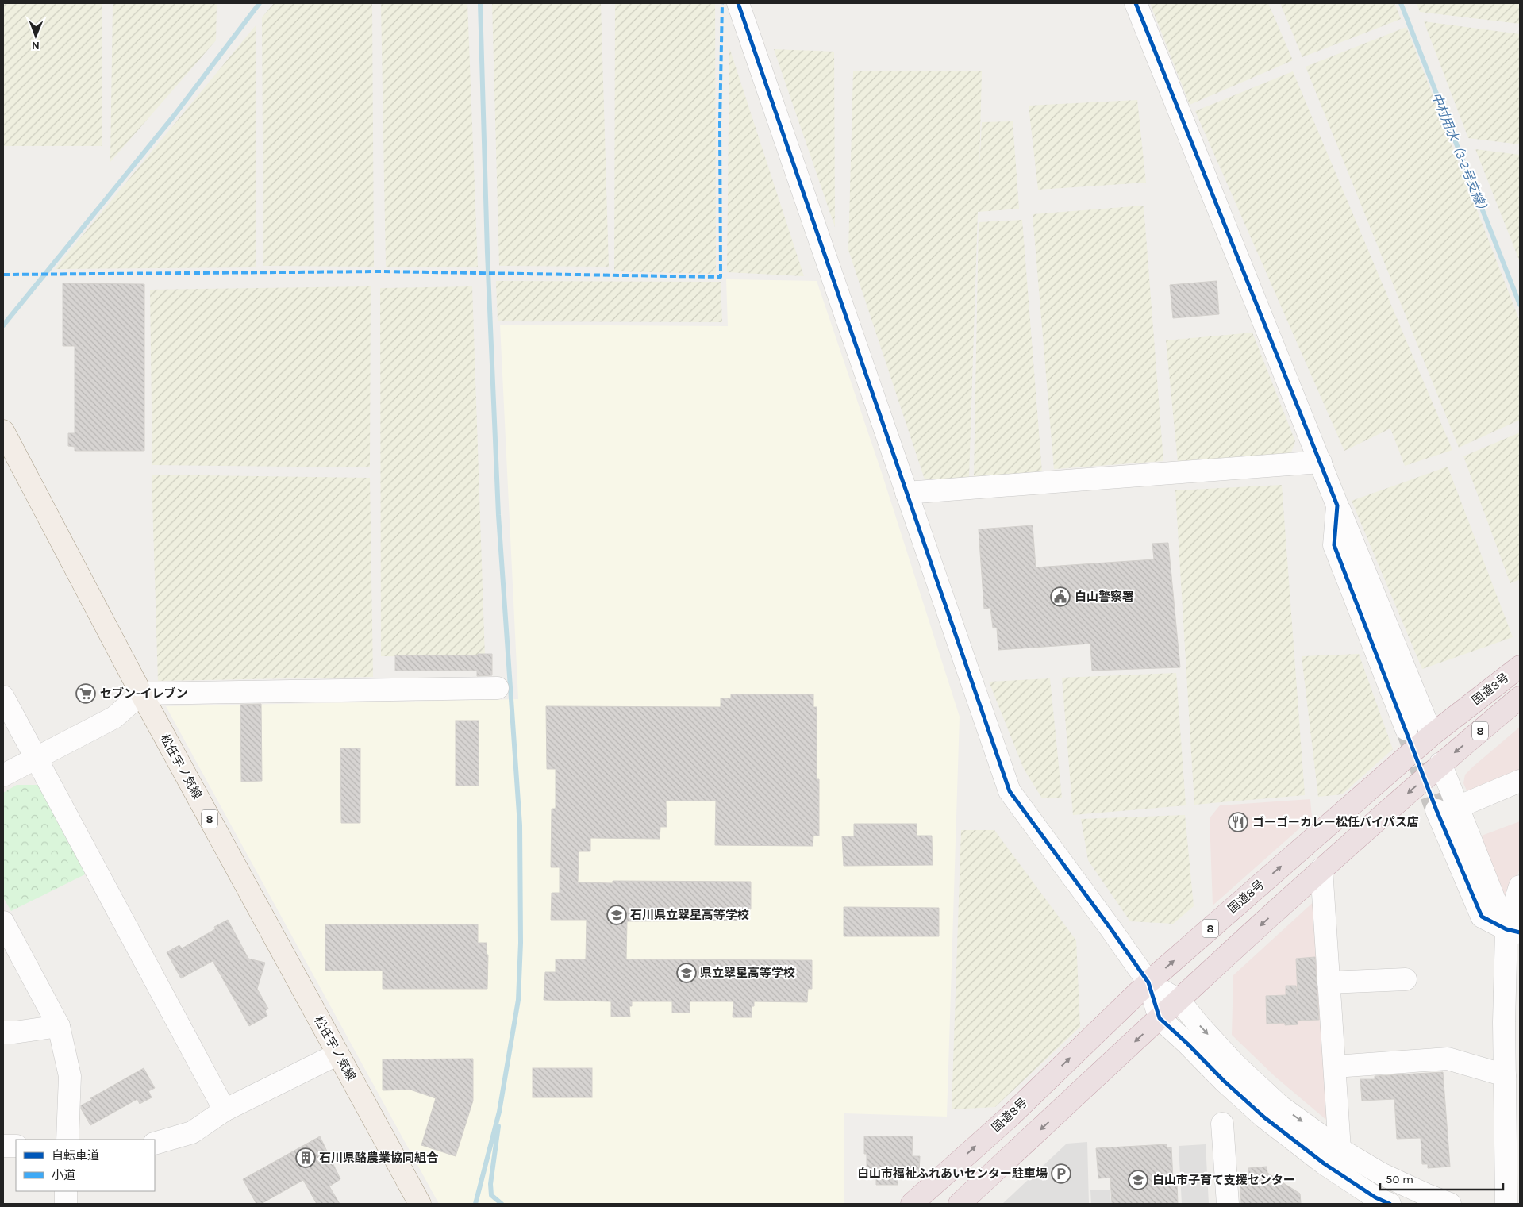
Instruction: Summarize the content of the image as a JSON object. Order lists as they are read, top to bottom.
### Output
{
  "streets": {
    "highway": ["国道8号", "8"],
    "main road": ["松任宇ノ気線"]
  },
  "water": ["中村用水（3-2号支線）"],
  "places": {
    "public building": ["白山警察署"],
    "supermarket": ["セブン-イレブン"],
    "restaurant": ["ゴーゴーカレー松任バイパス店"],
    "school or university": ["石川県立翠星高等学校", "県立翠星高等学校", "白山市子育て支援センター"],
    "building": ["石川県酪農業協同組合"],
    "parking": ["白山市福祉ふれあいセンター駐車場"]
  },
  "legend": ["自転車道", "小道"],
  "scale_bar": "50 m",
  "north": "bottom"
}
